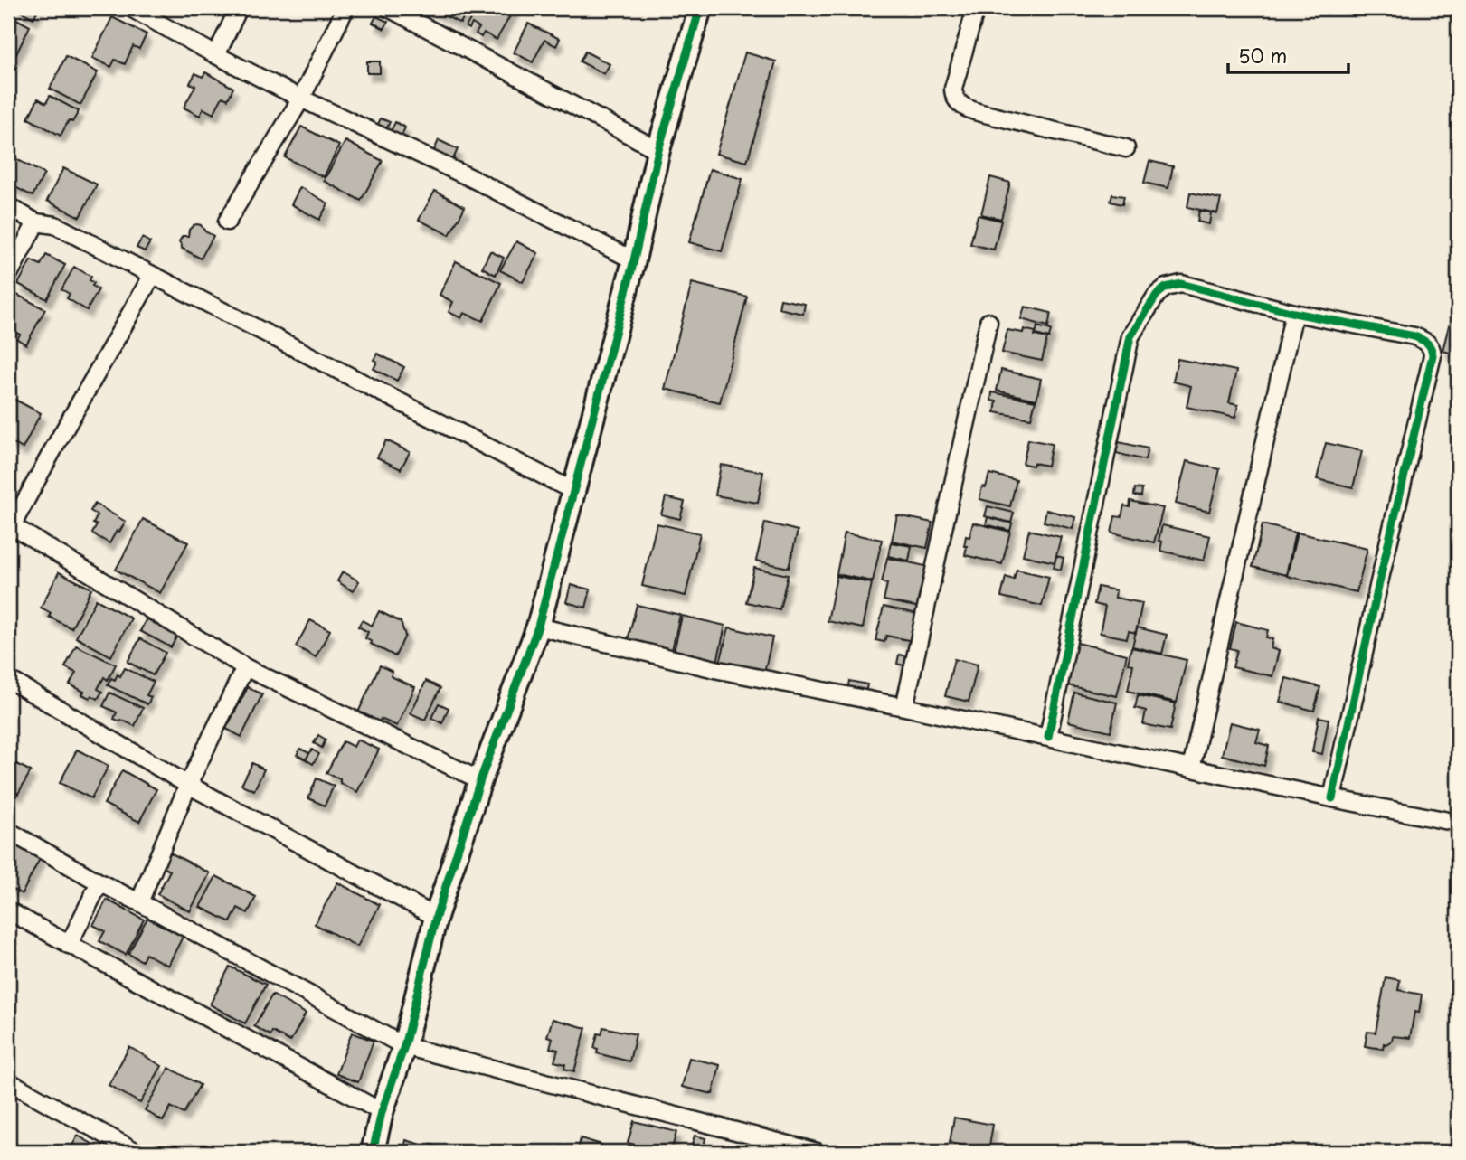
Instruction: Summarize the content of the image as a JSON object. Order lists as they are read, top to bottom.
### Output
{
  "scale_bar": "50 m"
}
